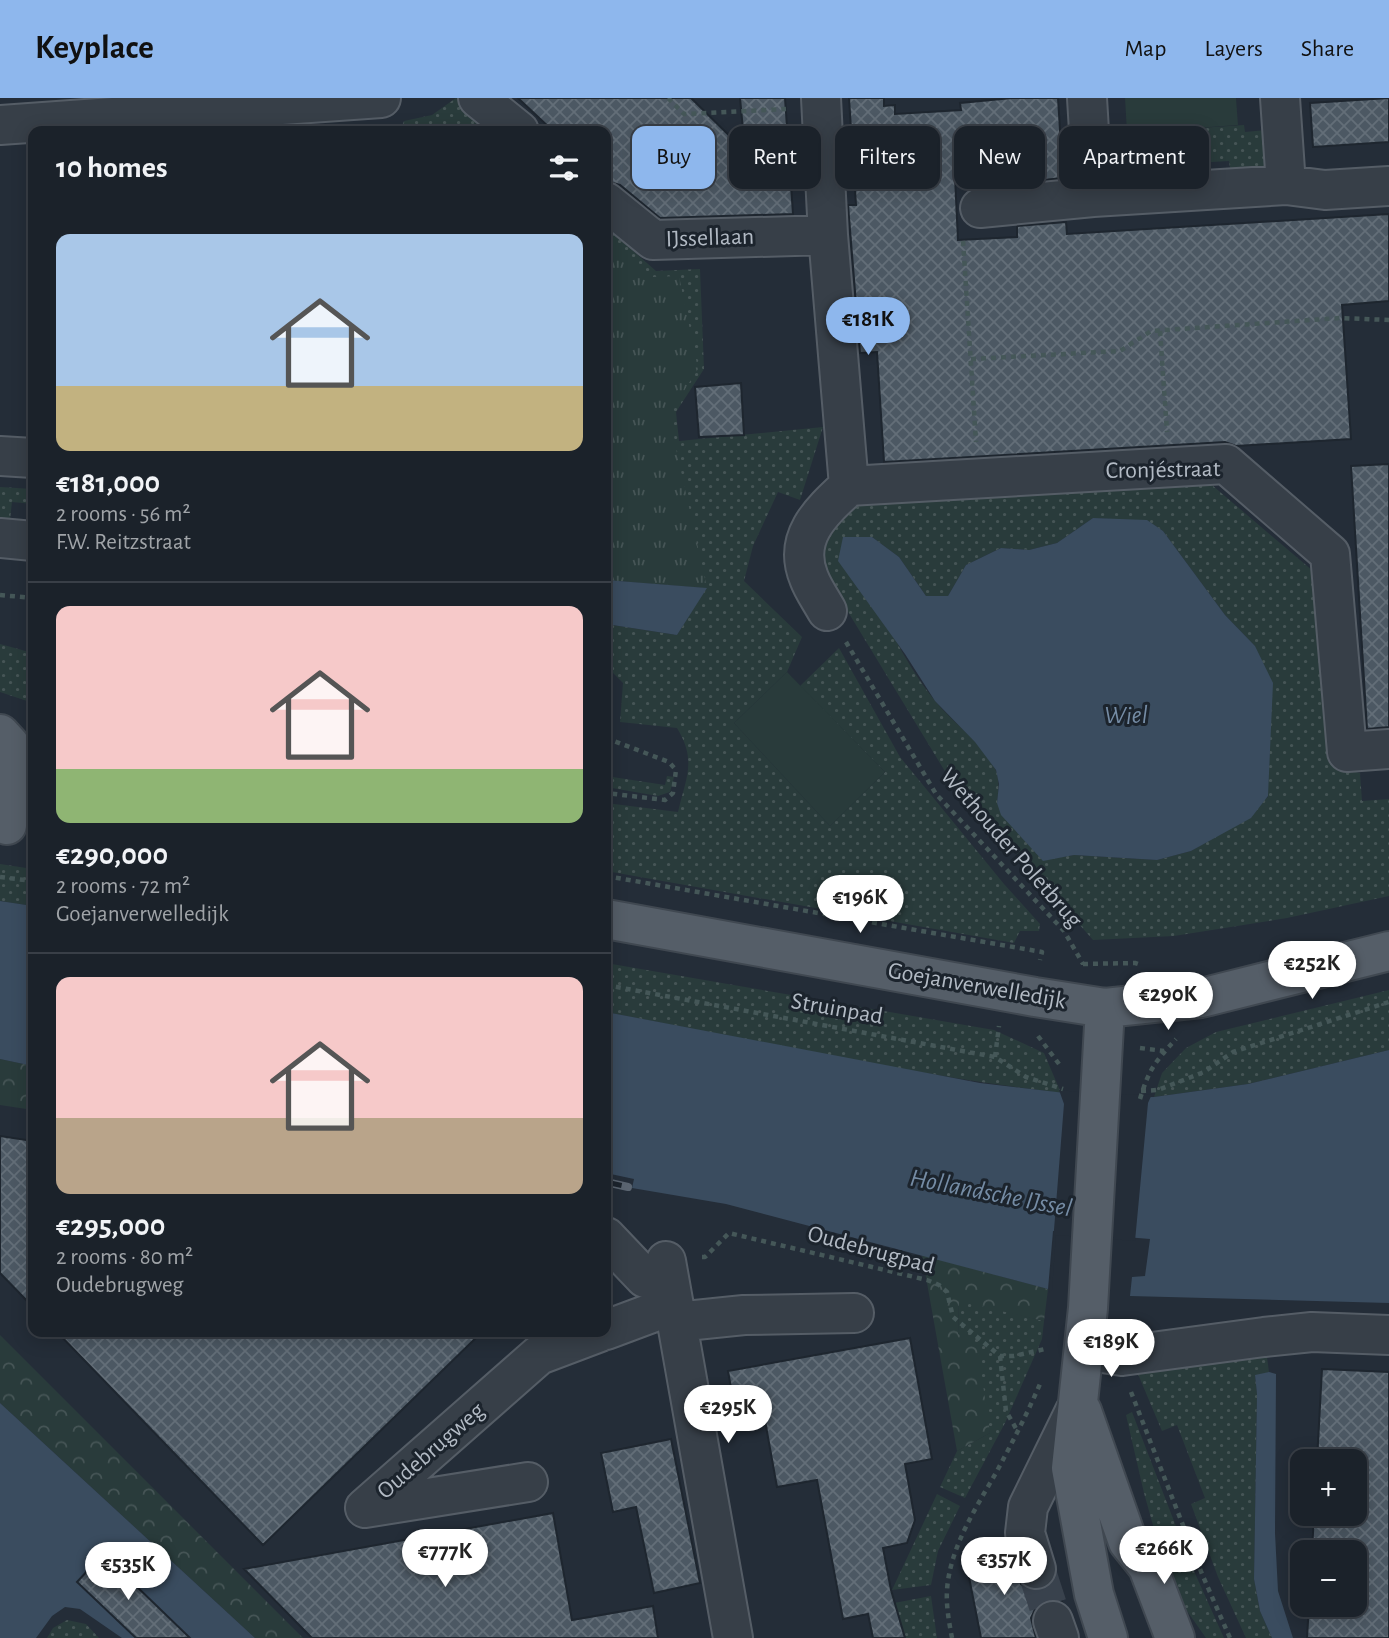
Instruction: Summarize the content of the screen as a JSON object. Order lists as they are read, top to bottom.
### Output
{
  "streets": {
    "main road": ["Goejanverwelledijk"],
    "street": ["IJssellaan", "Cronjéstraat", "Oudebrugweg"],
    "path": ["Wethouder Poletbrug", "Struinpad", "Oudebrugpad"]
  },
  "crossings": [
    ["Wethouder Poletbrug", "Goejanverwelledijk"]
  ],
  "water": ["Wiel", "Hollandsche IJssel"],
  "page": {
    "header": "Keyplace",
    "nav": ["Map", "Layers", "Share"],
    "chip": [
      "Buy",
      "Rent",
      "Filters",
      "New",
      "Apartment"
    ],
    "heading": "10 homes",
    "list": [
      {
        "name": "€181,000",
        "note": "2 rooms · 56 m² · F.W. Reitzstraat"
      },
      {
        "name": "€290,000",
        "note": "2 rooms · 72 m² · Goejanverwelledijk"
      },
      {
        "name": "€295,000",
        "note": "2 rooms · 80 m² · Oudebrugweg"
      }
    ],
    "price": [
      "€181K",
      "€196K",
      "€252K",
      "€290K",
      "€189K",
      "€295K",
      "€266K",
      "€777K",
      "€357K",
      "€535K"
    ],
    "map_buttons": ["+", "−"]
  }
}
